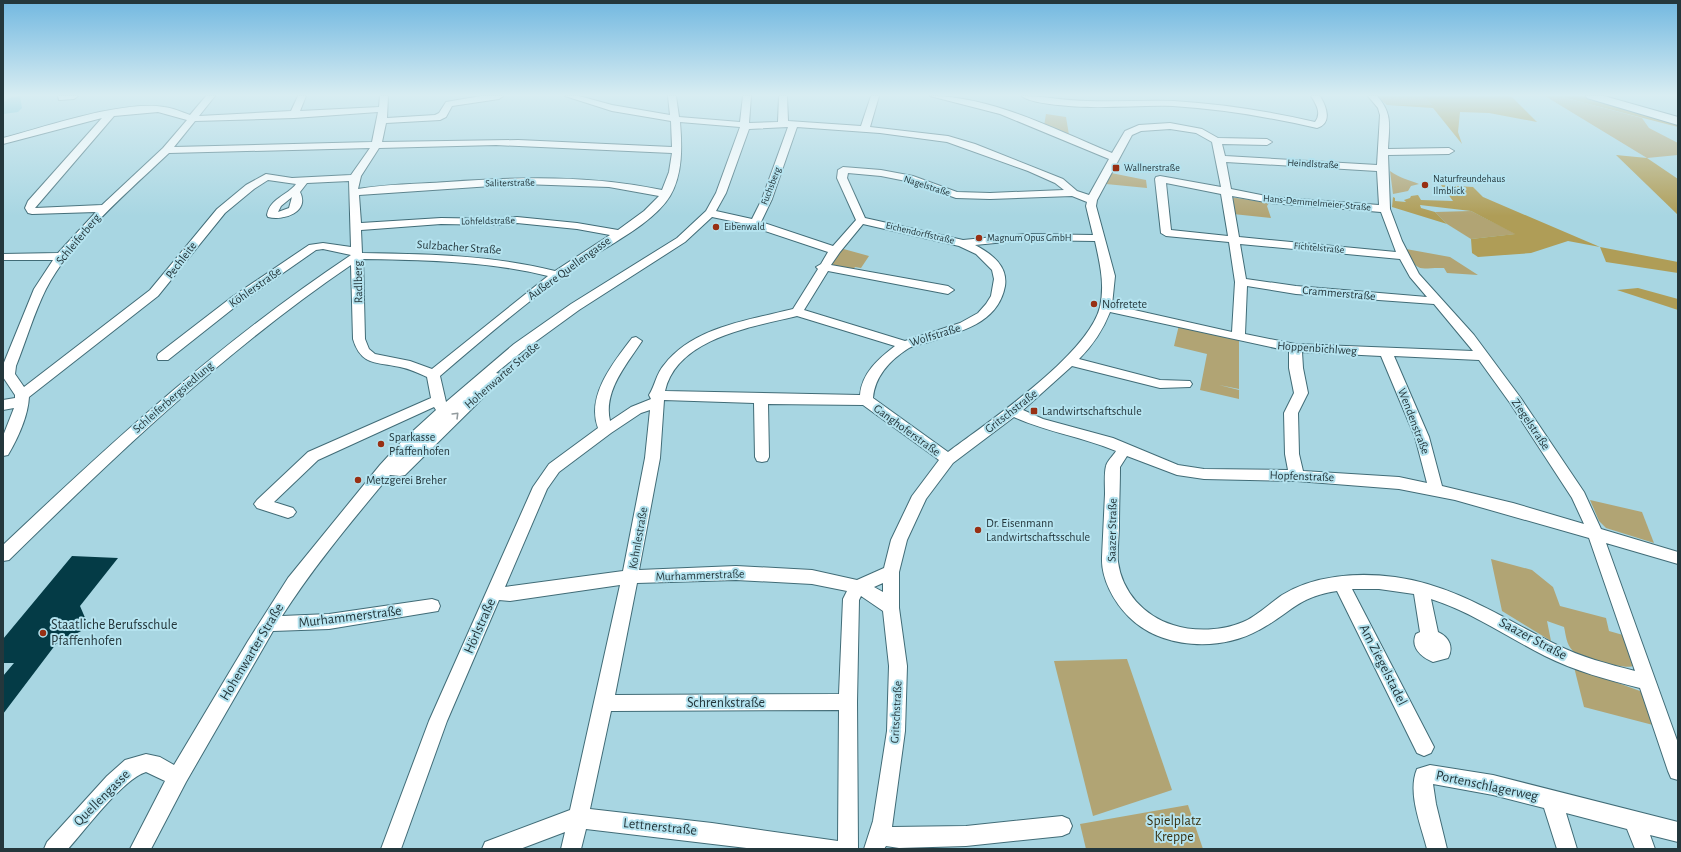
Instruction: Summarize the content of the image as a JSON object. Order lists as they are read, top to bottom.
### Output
{
  "streets": {
    "street": [
      "Heindlstraße",
      "Saliterstraße",
      "Fuchsberg",
      "Nagelstraße",
      "Hans-Demmelmeier-Straße",
      "Lohfeldstraße",
      "Eichendorffstraße",
      "Schleiferberg",
      "Sulzbacher Straße",
      "Fichtelstraße",
      "Pechleite",
      "Äußere Quellengasse",
      "Radlberg",
      "Köhlerstraße",
      "Crammerstraße",
      "Wolfstraße",
      "Hoppenbichlweg",
      "Hohenwarter Straße",
      "Schleiferbergsiedlung",
      "Gritschstraße",
      "Wendenstraße",
      "Ziegelstraße",
      "Ganghoferstraße",
      "Hopfenstraße",
      "Saazer Straße",
      "Kohnlestraße",
      "Murhammerstraße",
      "Hörlstraße",
      "Am Ziegelstadel",
      "Schrenkstraße",
      "Portenschlagerweg",
      "Quellengasse",
      "Lettnerstraße"
    ]
  },
  "crossings": [
    ["Heindlstraße", "Ziegelstraße"],
    ["Saliterstraße", "Äußere Quellengasse"],
    ["Saliterstraße", "Radlberg"],
    ["Nagelstraße", "Eichendorffstraße"],
    ["Hans-Demmelmeier-Straße", "Fichtelstraße"],
    ["Hans-Demmelmeier-Straße", "Ziegelstraße"],
    ["Lohfeldstraße", "Äußere Quellengasse"],
    ["Lohfeldstraße", "Radlberg"],
    ["Eichendorffstraße", "Wolfstraße"],
    ["Eichendorffstraße", "Gritschstraße"],
    ["Schleiferberg", "Pechleite"],
    ["Sulzbacher Straße", "Äußere Quellengasse"],
    ["Sulzbacher Straße", "Radlberg"],
    ["Sulzbacher Straße", "Köhlerstraße"],
    ["Sulzbacher Straße", "Schleiferbergsiedlung"],
    ["Fichtelstraße", "Ziegelstraße"],
    ["Pechleite", "Radlberg"],
    ["Äußere Quellengasse", "Radlberg"],
    ["Radlberg", "Köhlerstraße"],
    ["Radlberg", "Schleiferbergsiedlung"],
    ["Köhlerstraße", "Schleiferbergsiedlung"],
    ["Crammerstraße", "Ziegelstraße"],
    ["Wolfstraße", "Kohnlestraße"],
    ["Hoppenbichlweg", "Gritschstraße"],
    ["Hoppenbichlweg", "Wendenstraße"],
    ["Hoppenbichlweg", "Ziegelstraße"],
    ["Hohenwarter Straße", "Murhammerstraße"],
    ["Hohenwarter Straße", "Quellengasse"],
    ["Gritschstraße", "Ganghoferstraße"],
    ["Gritschstraße", "Hopfenstraße"],
    ["Gritschstraße", "Murhammerstraße"],
    ["Wendenstraße", "Hopfenstraße"],
    ["Ziegelstraße", "Hopfenstraße"],
    ["Ziegelstraße", "Saazer Straße"],
    ["Hopfenstraße", "Saazer Straße"],
    ["Saazer Straße", "Am Ziegelstadel"],
    ["Kohnlestraße", "Murhammerstraße"],
    ["Kohnlestraße", "Hörlstraße"],
    ["Kohnlestraße", "Schrenkstraße"],
    ["Kohnlestraße", "Lettnerstraße"],
    ["Murhammerstraße", "Hörlstraße"]
  ],
  "parks": ["Spielplatz Kreppe"],
  "places": {
    "transit": ["Wallnerstraße", "Landwirtschaftschule"],
    "other": [
      "Naturfreundehaus Ilmblick",
      "Eibenwald",
      "Magnum Opus GmbH",
      "Nofretete",
      "Sparkasse Pfaffenhofen",
      "Metzgerei Breher",
      "Dr. Eisenmann Landwirtschaftsschule",
      "Staatliche Berufsschule Pfaffenhofen"
    ]
  }
}
